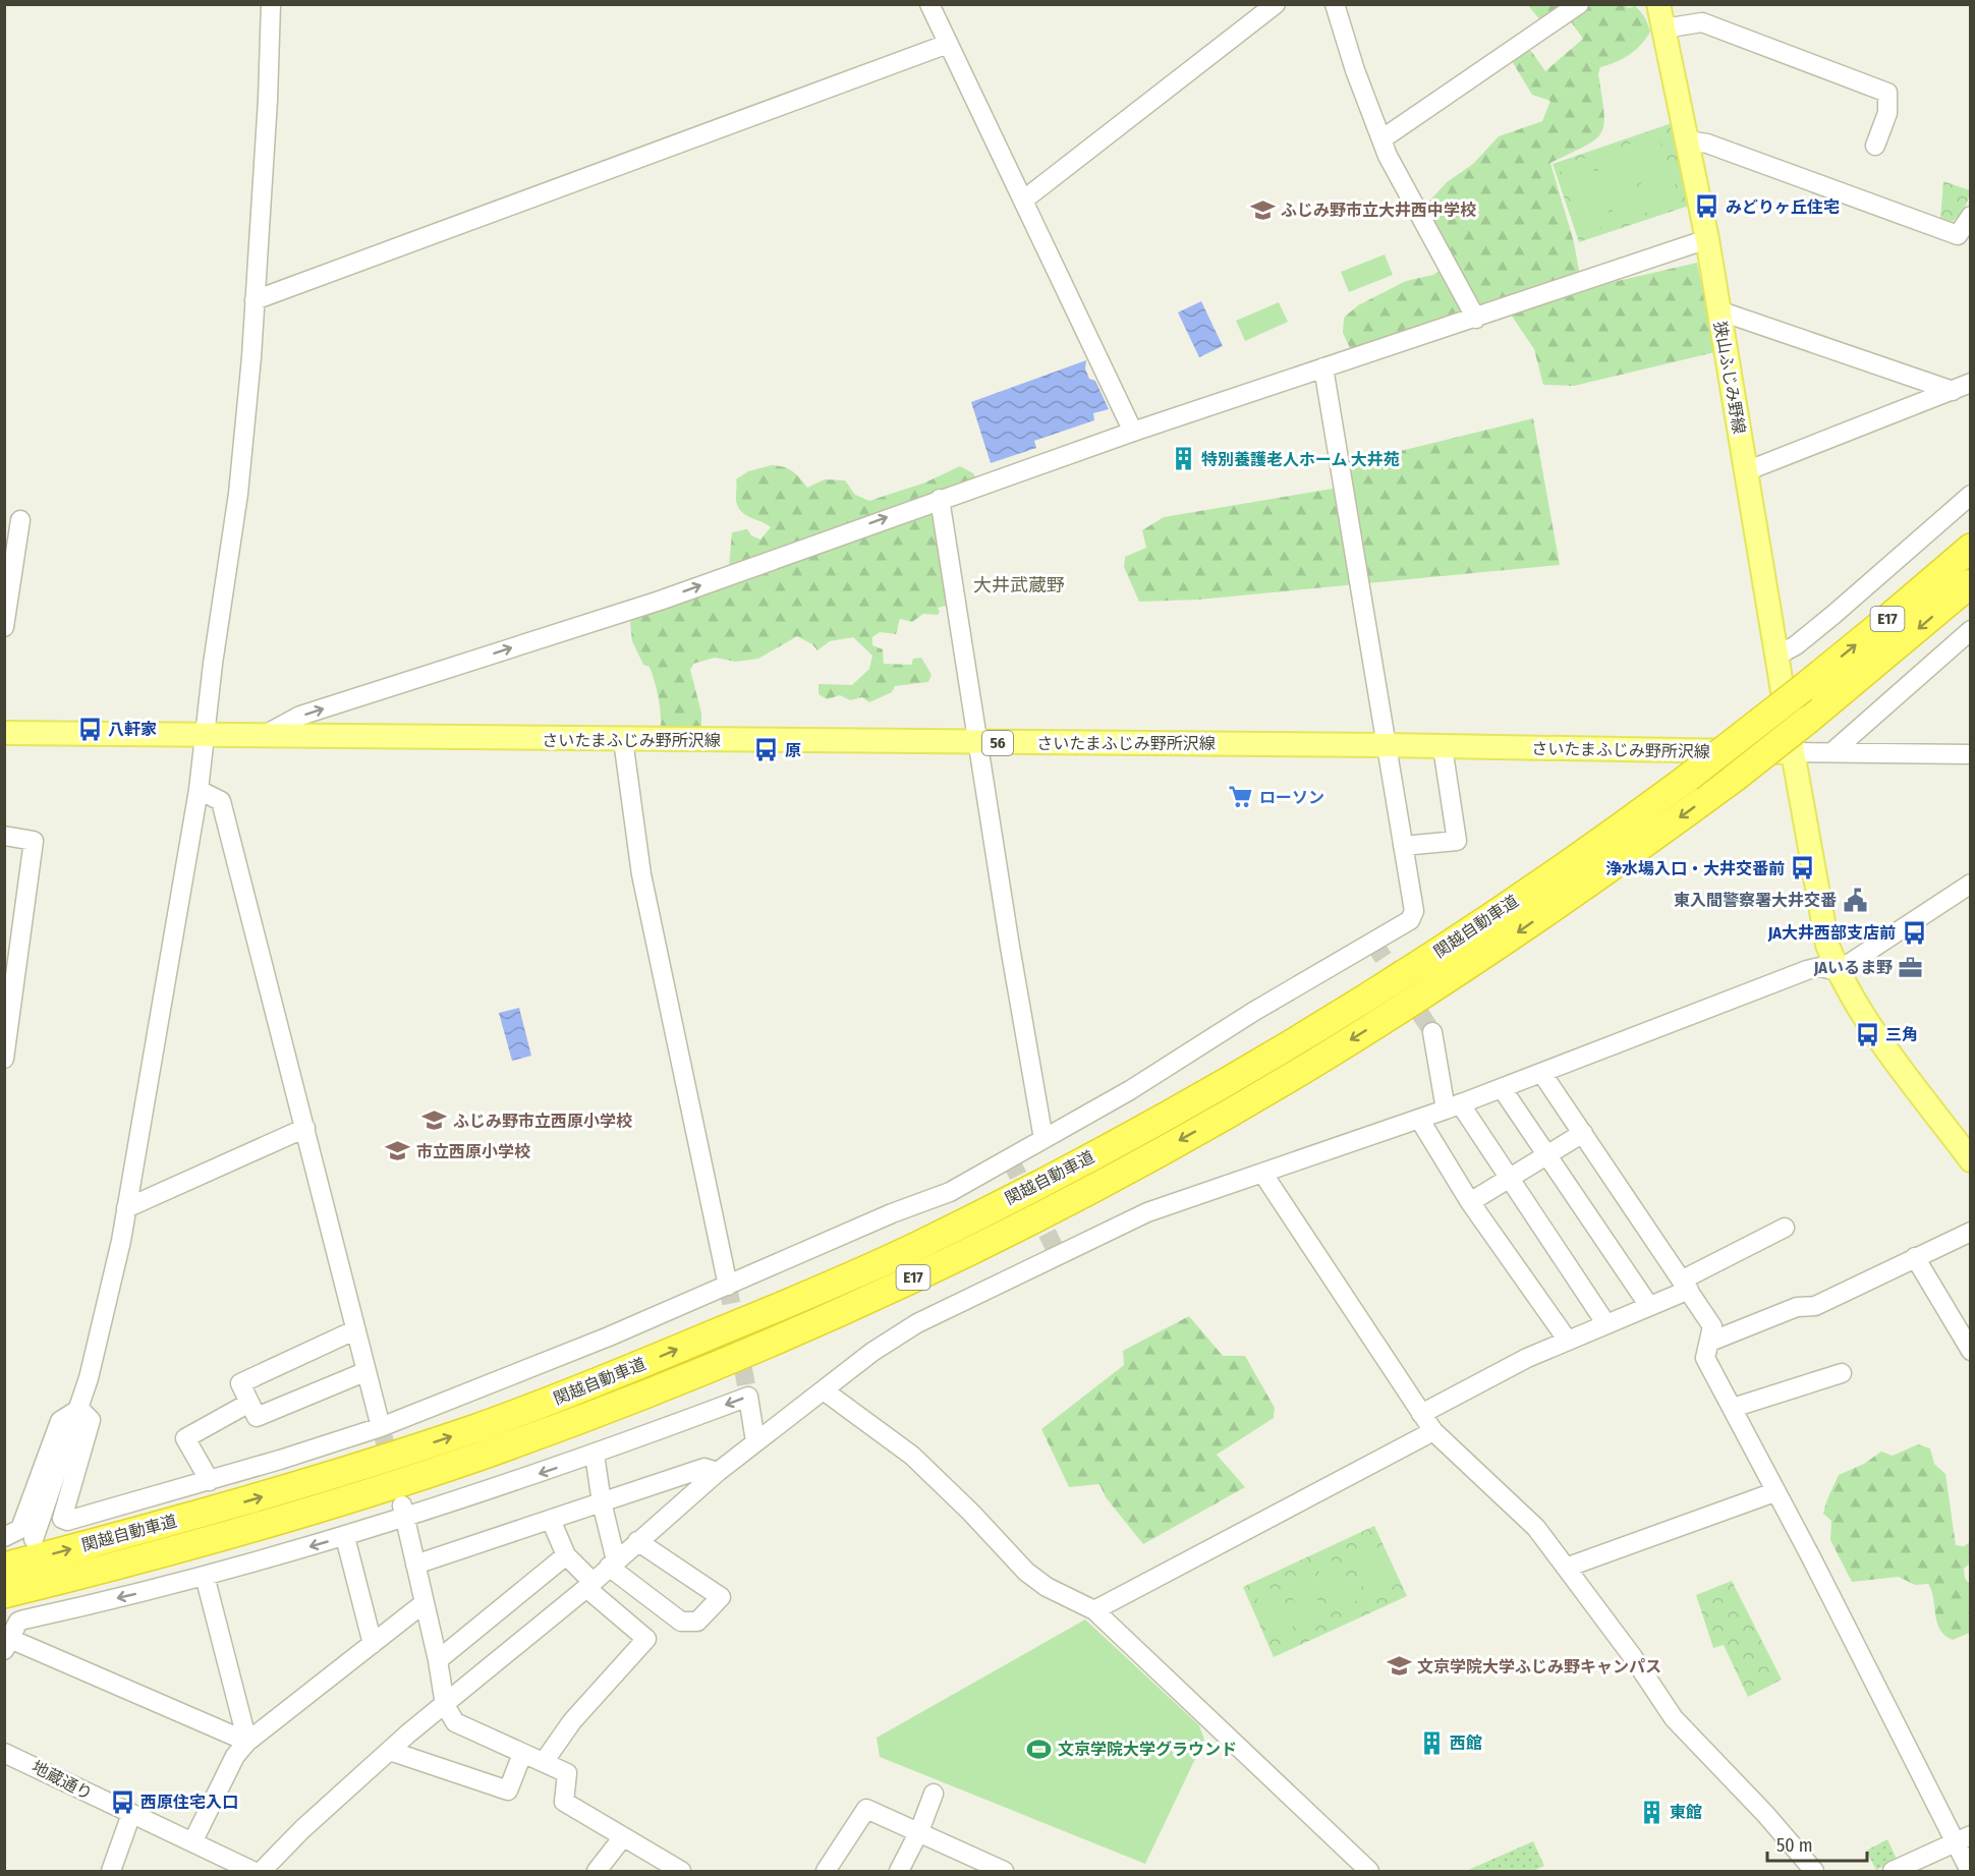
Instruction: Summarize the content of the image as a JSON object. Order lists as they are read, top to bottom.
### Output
{
  "streets": {
    "highway": ["E17", "関越自動車道"],
    "main road": ["狭山ふじみ野線", "さいたまふじみ野所沢線", "56"],
    "street": ["地蔵通り"]
  },
  "crossings": [
    ["狭山ふじみ野線", "さいたまふじみ野所沢線"]
  ],
  "districts": ["大井武蔵野"],
  "places": {
    "bus stop": [
      "みどりヶ丘住宅",
      "八軒家",
      "原",
      "浄水場入口・大井交番前",
      "JA大井西部支店前",
      "三角",
      "西原住宅入口"
    ],
    "school or university": [
      "ふじみ野市立大井西中学校",
      "ふじみ野市立西原小学校",
      "市立西原小学校",
      "文京学院大学ふじみ野キャンパス"
    ],
    "building": ["特別養護老人ホーム 大井苑", "西館", "東館"],
    "supermarket": ["ローソン"],
    "public building": ["東入間警察署大井交番"],
    "office": ["JAいるま野"],
    "sports": ["文京学院大学グラウンド"]
  },
  "scale_bar": "50 m"
}
